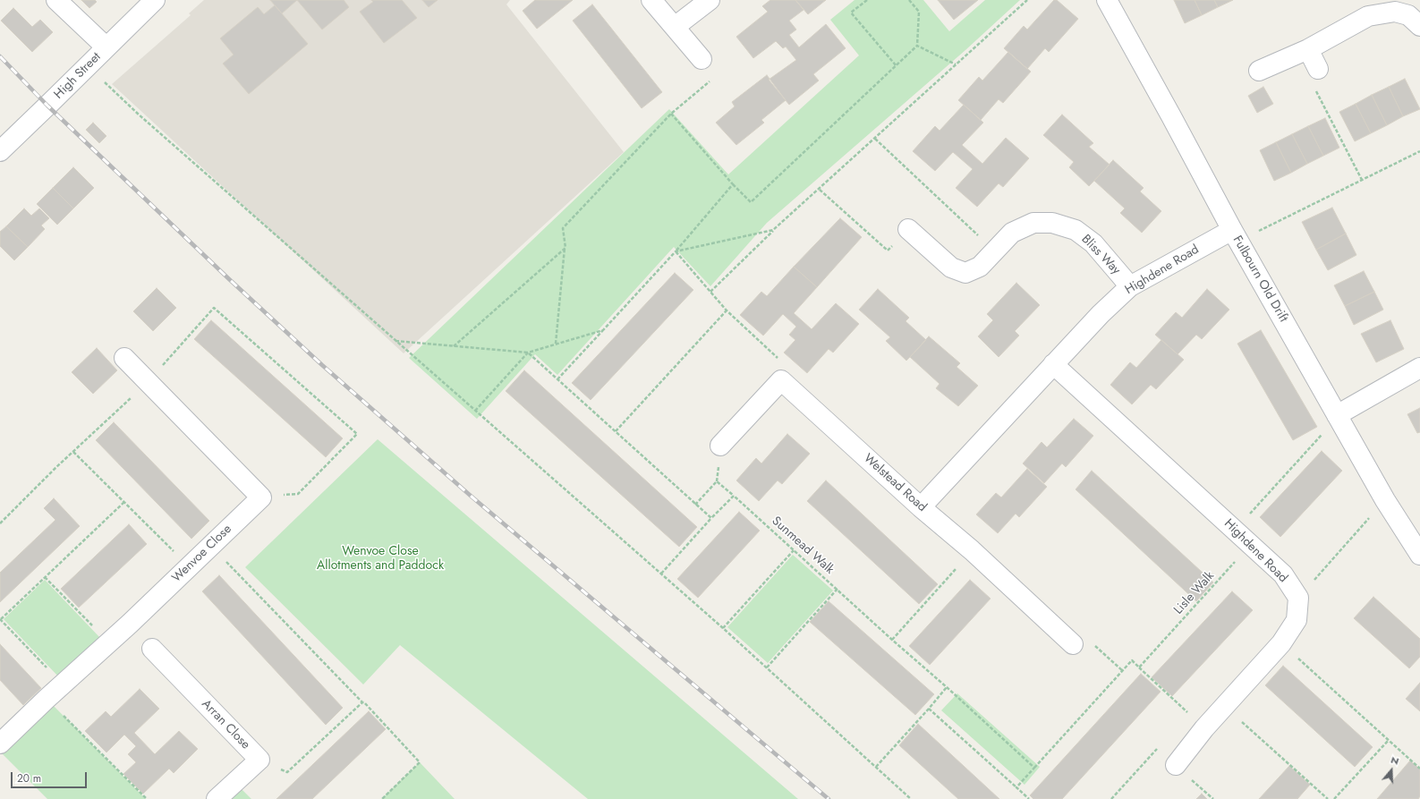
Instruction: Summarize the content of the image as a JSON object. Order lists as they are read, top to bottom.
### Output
{
  "streets": {
    "street": [
      "High Street",
      "Bliss Way",
      "Highdene Road",
      "Fulbourn Old Drift",
      "Welstead Road",
      "Wenvoe Close",
      "Arran Close"
    ],
    "path": ["Sunmead Walk", "Lisle Walk"]
  },
  "crossings": [
    ["Bliss Way", "Highdene Road"],
    ["Highdene Road", "Fulbourn Old Drift"],
    ["Highdene Road", "Welstead Road"],
    ["Highdene Road", "Lisle Walk"]
  ],
  "parks": ["Wenvoe Close Allotments and Paddock"],
  "scale_bar": "20 m",
  "north": "top"
}
